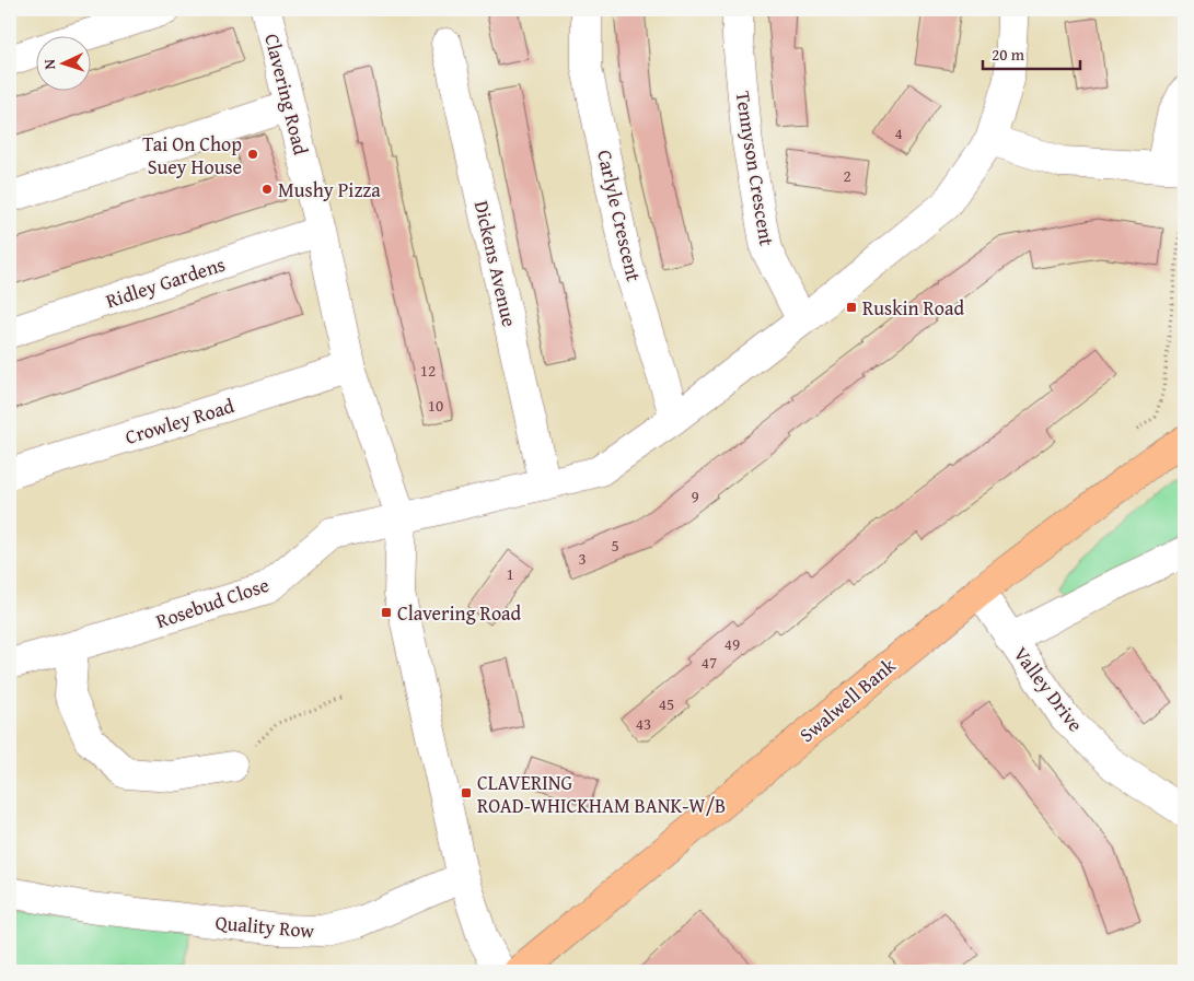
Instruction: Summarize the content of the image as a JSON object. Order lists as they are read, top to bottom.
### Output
{
  "streets": {
    "main road": ["Swalwell Bank"],
    "street": [
      "Clavering Road",
      "Tennyson Crescent",
      "Carlyle Crescent",
      "Dickens Avenue",
      "Ridley Gardens",
      "Crowley Road",
      "Rosebud Close",
      "Valley Drive",
      "Quality Row"
    ]
  },
  "crossings": [
    ["Clavering Road", "Ridley Gardens"],
    ["Clavering Road", "Crowley Road"],
    ["Clavering Road", "Rosebud Close"],
    ["Clavering Road", "Quality Row"],
    ["Valley Drive", "Swalwell Bank"]
  ],
  "places": {
    "other": ["Tai On Chop Suey House", "Mushy Pizza"],
    "transit": ["Ruskin Road", "Clavering Road", "CLAVERING ROAD-WHICKHAM BANK-W/B"]
  },
  "house_numbers": [
    "4",
    "2",
    "12",
    "10",
    "9",
    "5",
    "3",
    "1",
    "49",
    "47",
    "45",
    "43"
  ],
  "scale_bar": "20 m",
  "north": "left"
}
